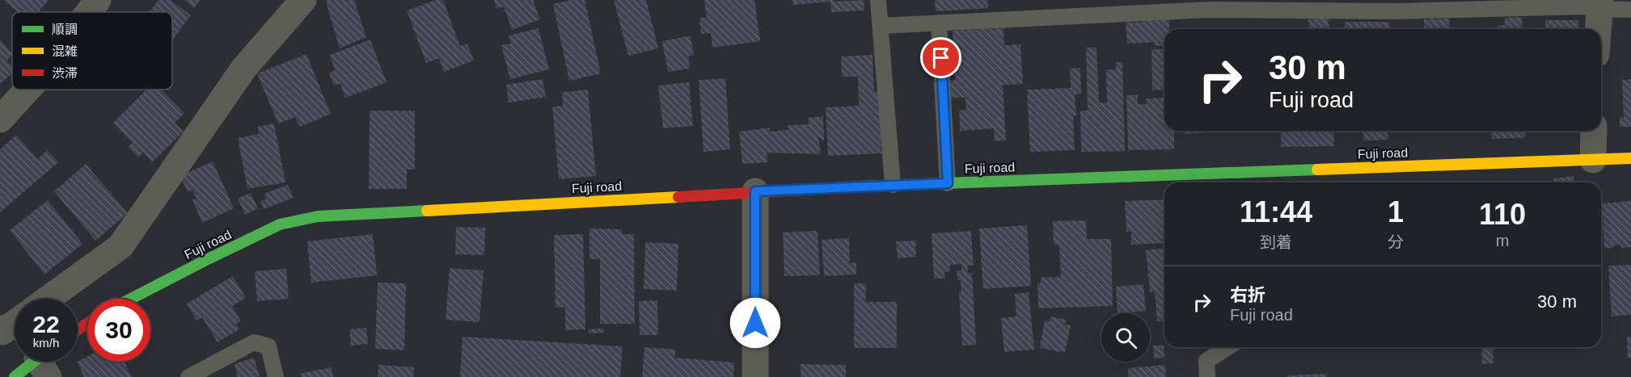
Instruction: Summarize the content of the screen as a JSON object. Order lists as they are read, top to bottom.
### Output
{
  "streets": {
    "highway": ["Fuji road"]
  },
  "legend": ["順調", "混雑", "渋滞"],
  "page": {
    "turn": ["30 m", "Fuji road"],
    "eta": [
      "11:44",
      "到着",
      "1",
      "分",
      "110",
      "m"
    ],
    "list": [
      {
        "name": "右折",
        "note": "Fuji road",
        "value": "30 m"
      }
    ],
    "speed": "22 km/h",
    "limit": "30"
  }
}
